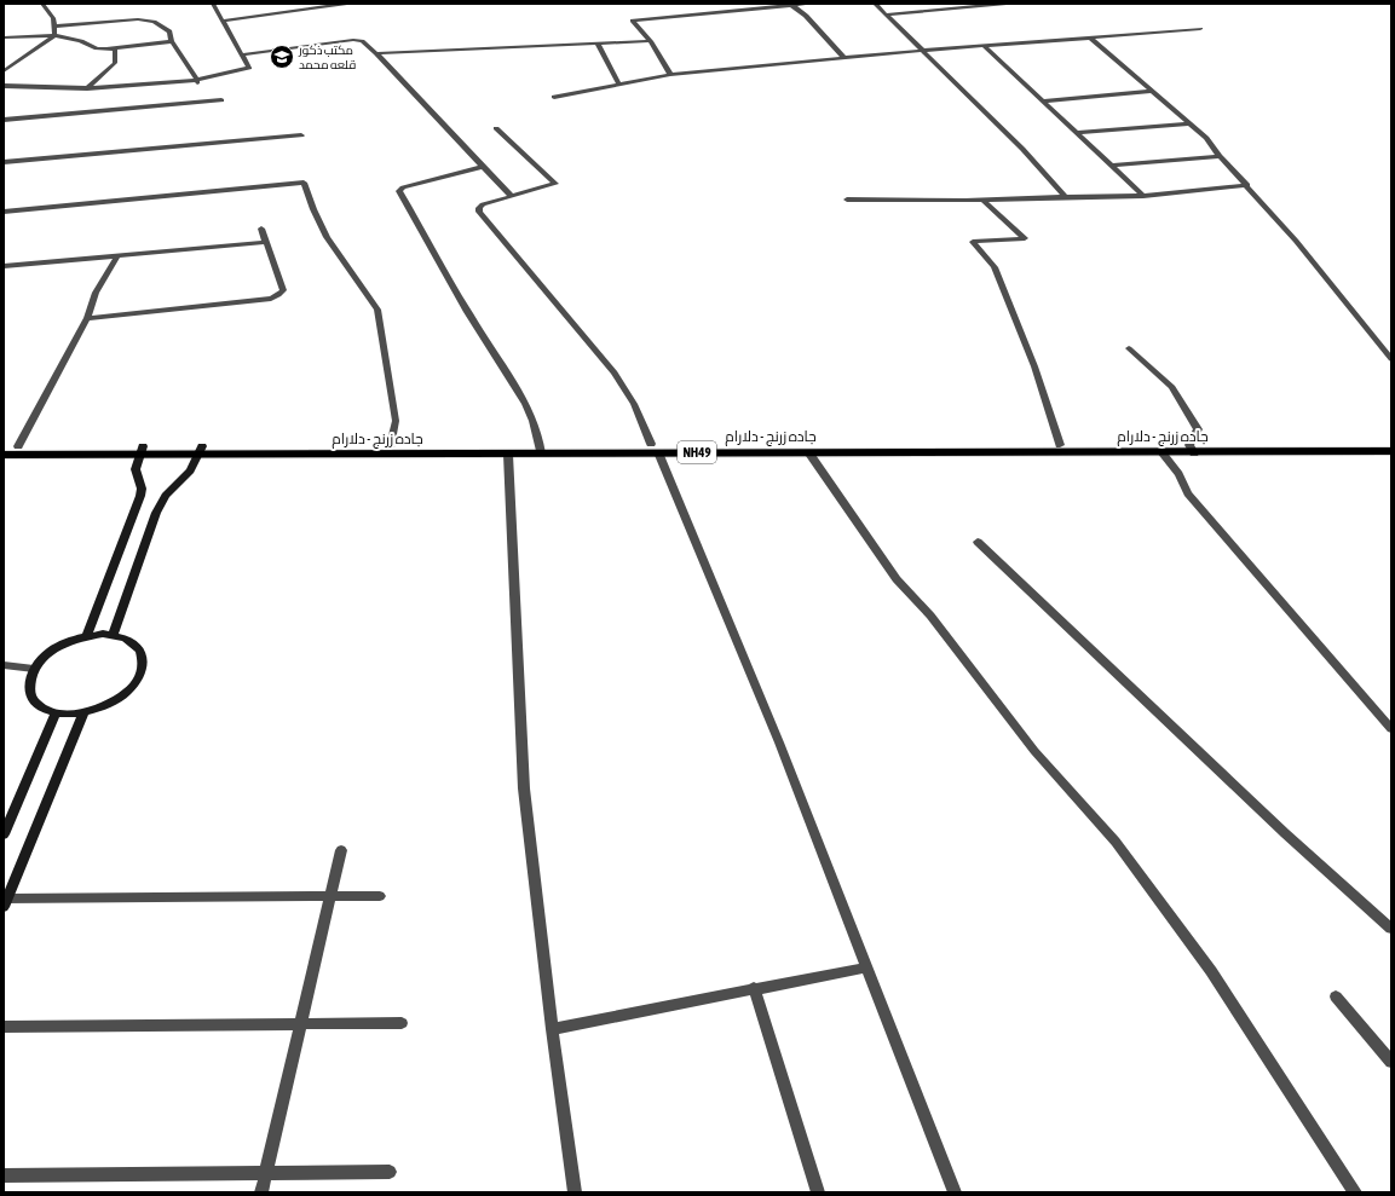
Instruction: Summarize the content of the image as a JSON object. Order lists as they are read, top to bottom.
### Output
{
  "streets": {
    "highway": ["جاده زرنج - دلارام", "NH49"]
  },
  "places": {
    "school or university": ["مکتب ذکور قلعه محمد"]
  }
}
